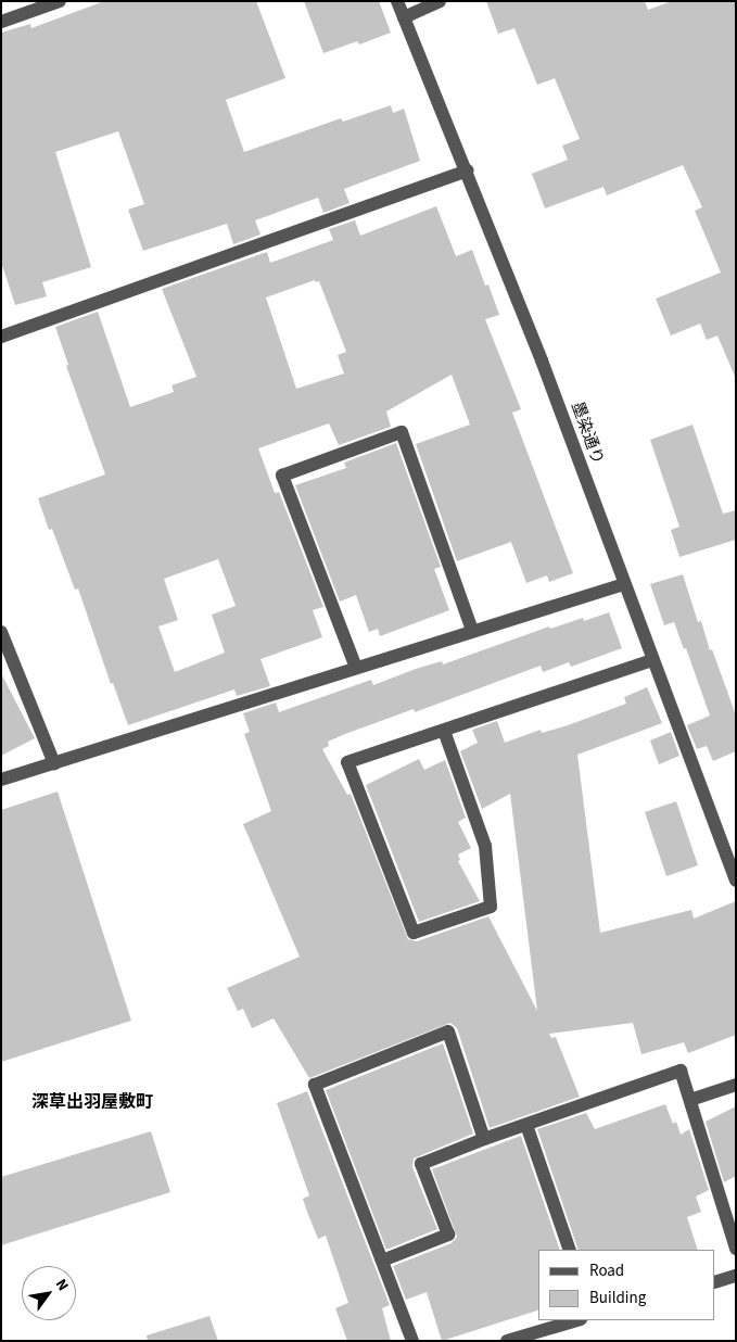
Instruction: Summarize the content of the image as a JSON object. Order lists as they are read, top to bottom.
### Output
{
  "streets": {
    "street": ["墨染通り"]
  },
  "districts": ["深草出羽屋敷町"],
  "legend": ["Road", "Building"],
  "north": "top right"
}
